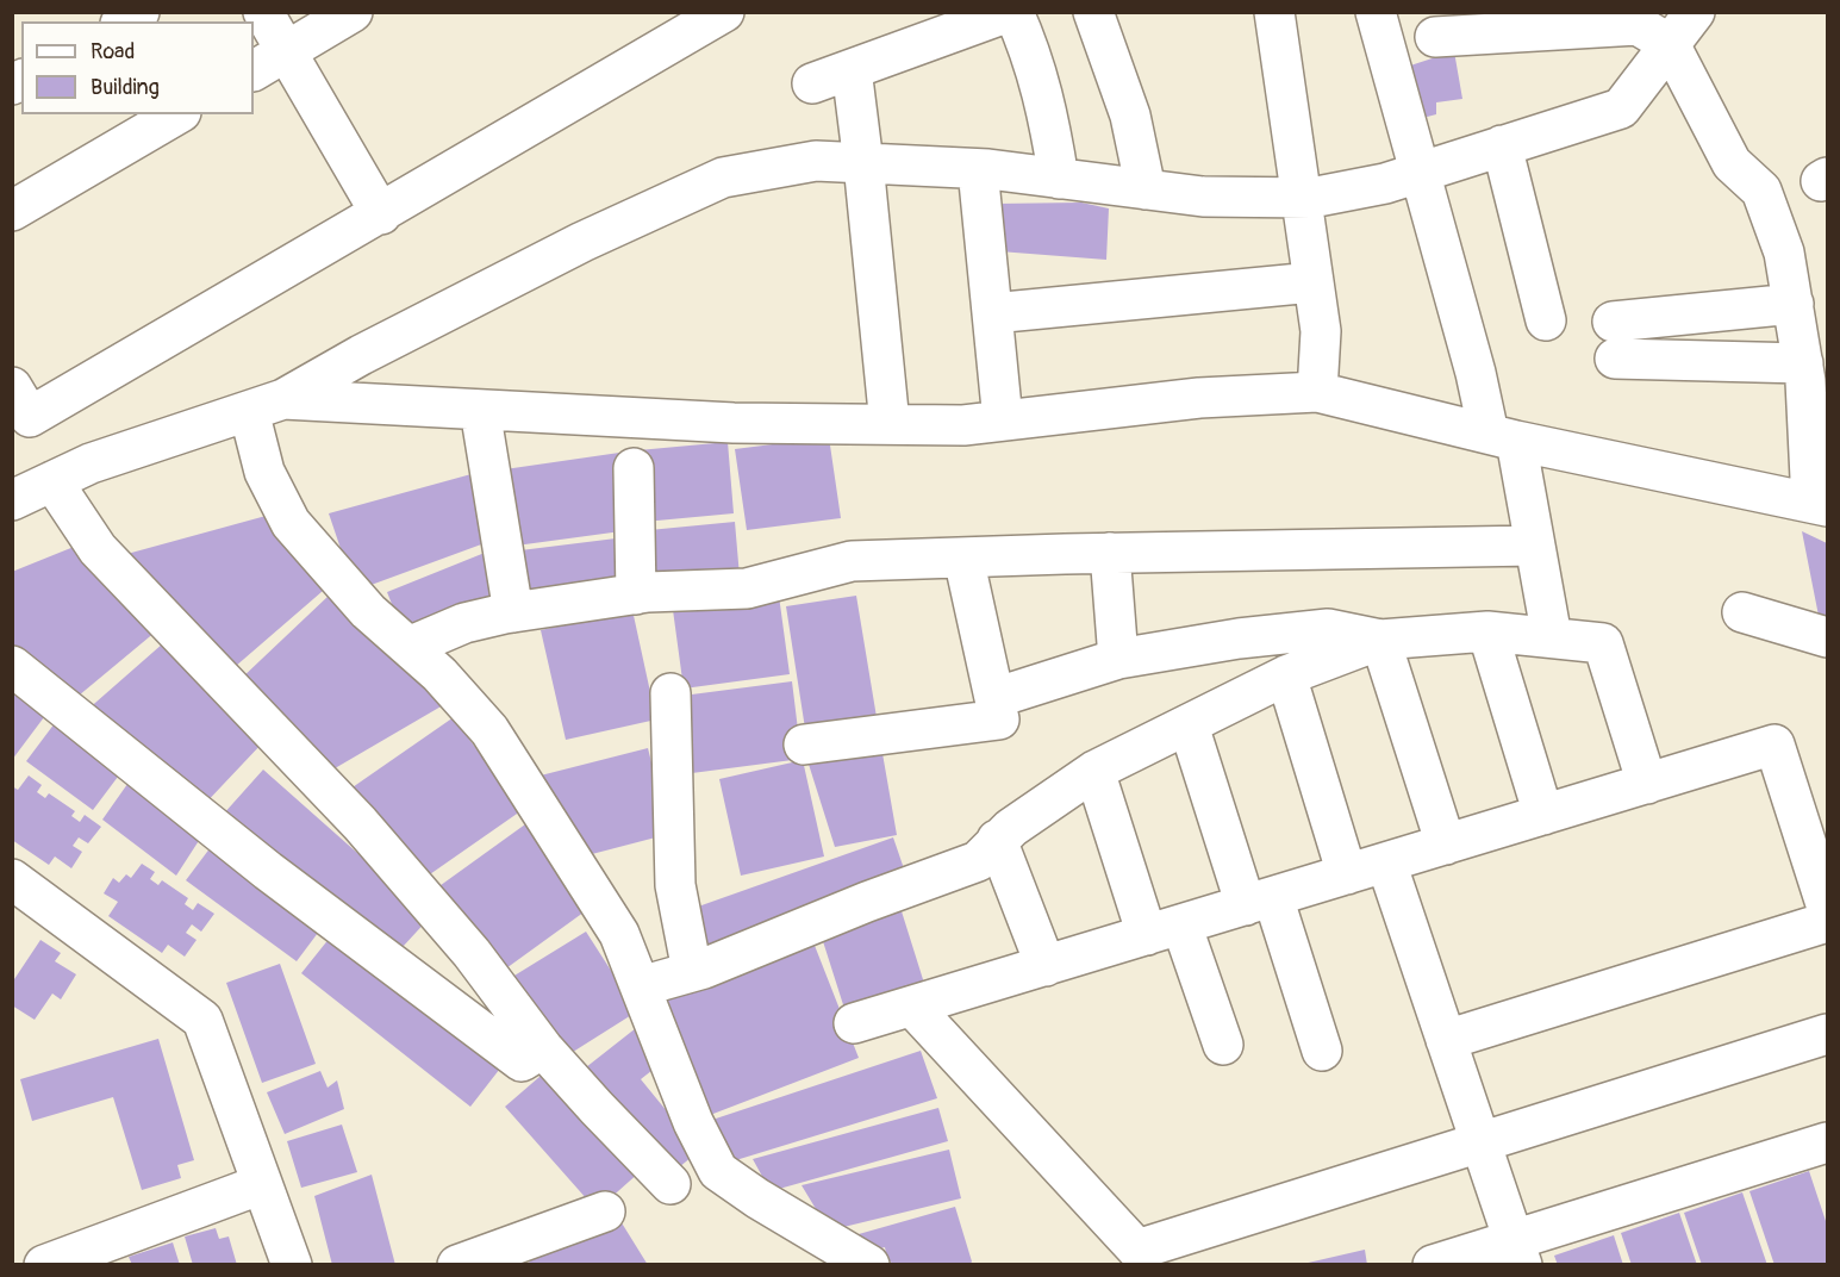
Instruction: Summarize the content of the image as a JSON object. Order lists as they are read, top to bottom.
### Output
{
  "legend": ["Road", "Building"]
}
